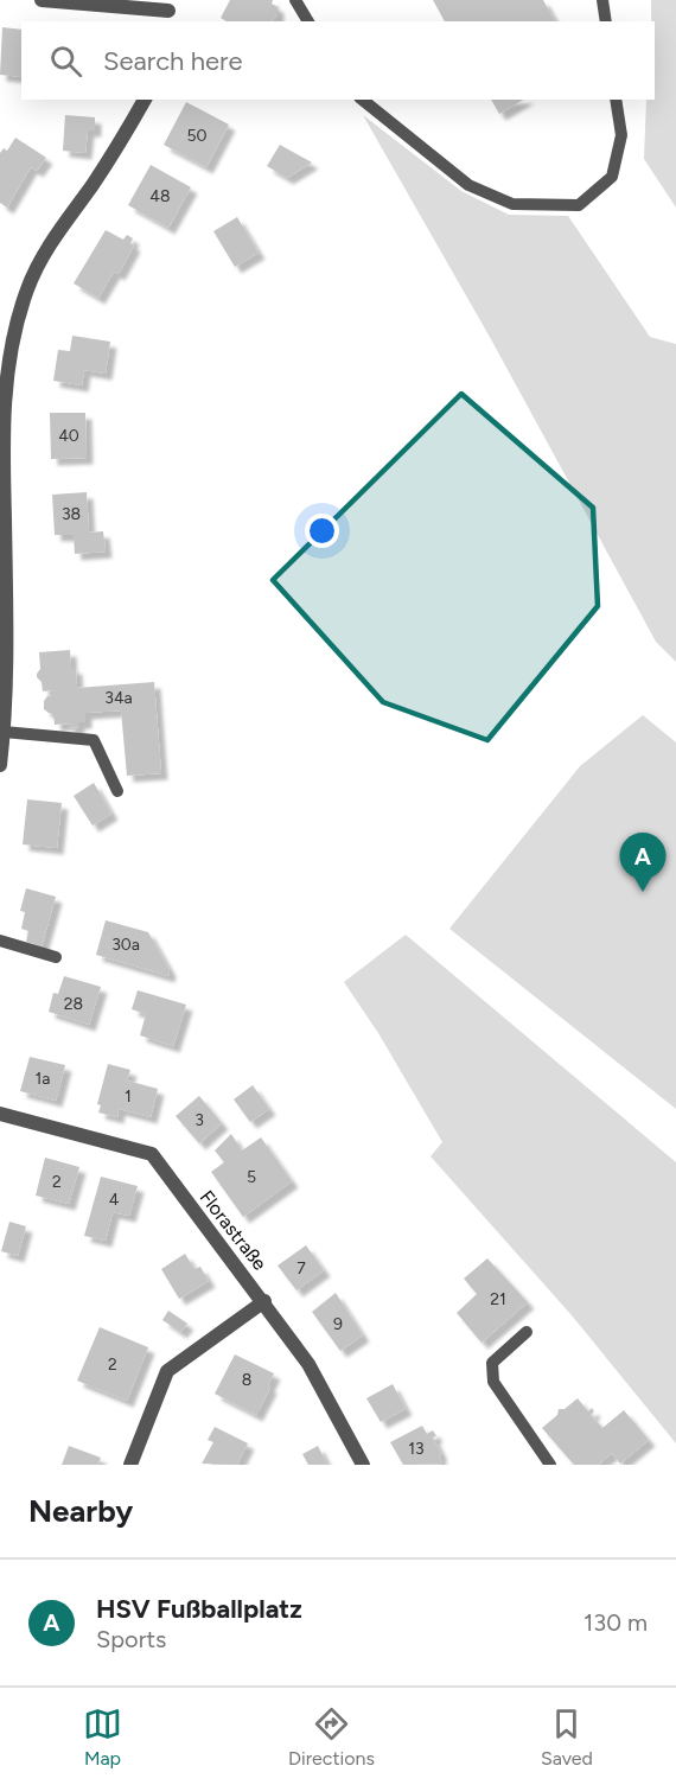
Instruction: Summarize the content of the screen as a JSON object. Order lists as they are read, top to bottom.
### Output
{
  "streets": {
    "street": ["Florastraße"]
  },
  "house_numbers": [
    "50",
    "48",
    "40",
    "38",
    "34a",
    "30a",
    "28",
    "1a",
    "1",
    "3",
    "5",
    "2",
    "4",
    "7",
    "21",
    "9",
    "2",
    "8",
    "13"
  ],
  "page": {
    "search": "Search here",
    "pins": "A",
    "heading": "Nearby",
    "list": [
      {
        "mark": "A",
        "name": "HSV Fußballplatz",
        "note": "Sports",
        "value": "130 m"
      }
    ],
    "nav": ["Map", "Directions", "Saved"]
  }
}
